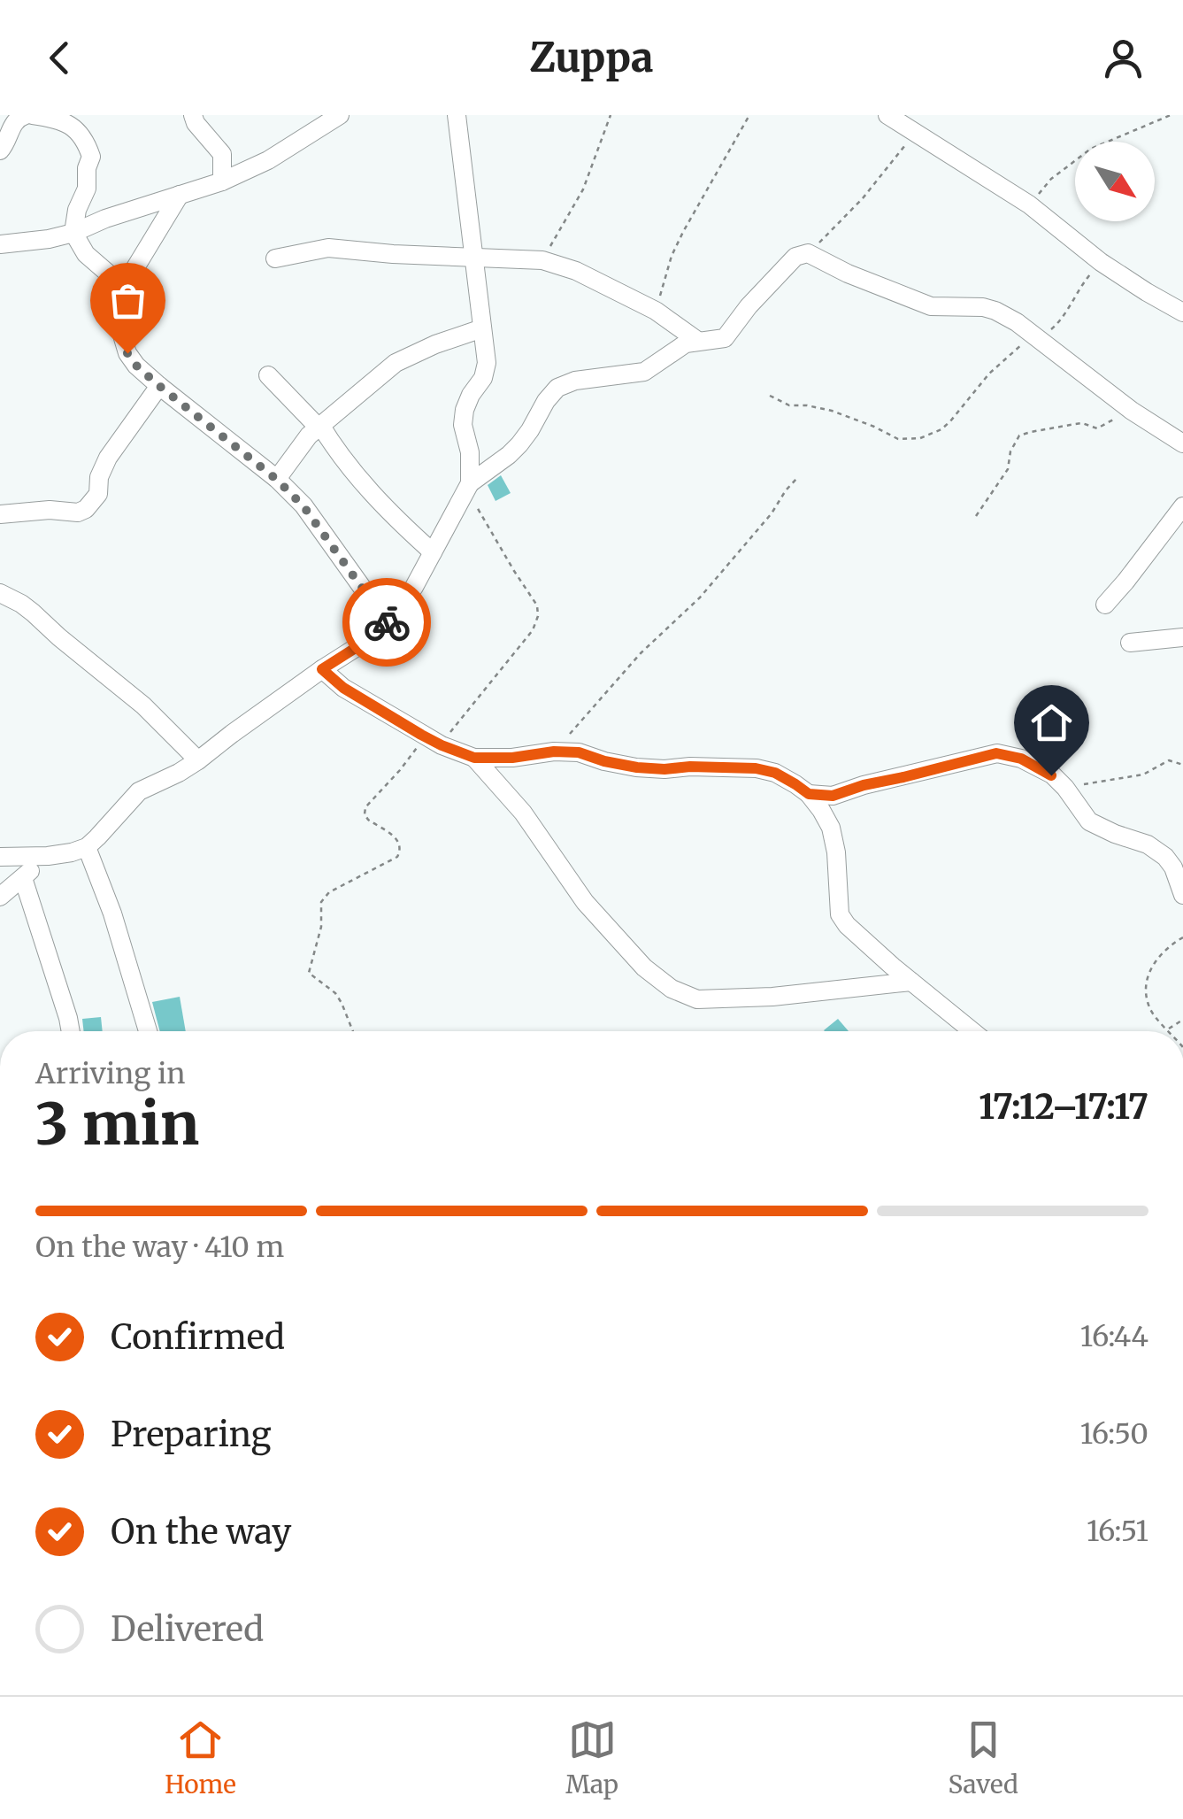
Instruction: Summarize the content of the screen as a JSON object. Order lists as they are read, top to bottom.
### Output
{
  "north": "bottom right",
  "page": {
    "header": "Zuppa",
    "heading": ["3 min", "Arriving in", "17:12–17:17"],
    "bar": "On the way · 410 m",
    "list": [
      ["Confirmed", "16:44"],
      ["Preparing", "16:50"],
      ["On the way", "16:51"],
      "Delivered"
    ],
    "tabs": ["Home", "Map", "Saved"]
  }
}
